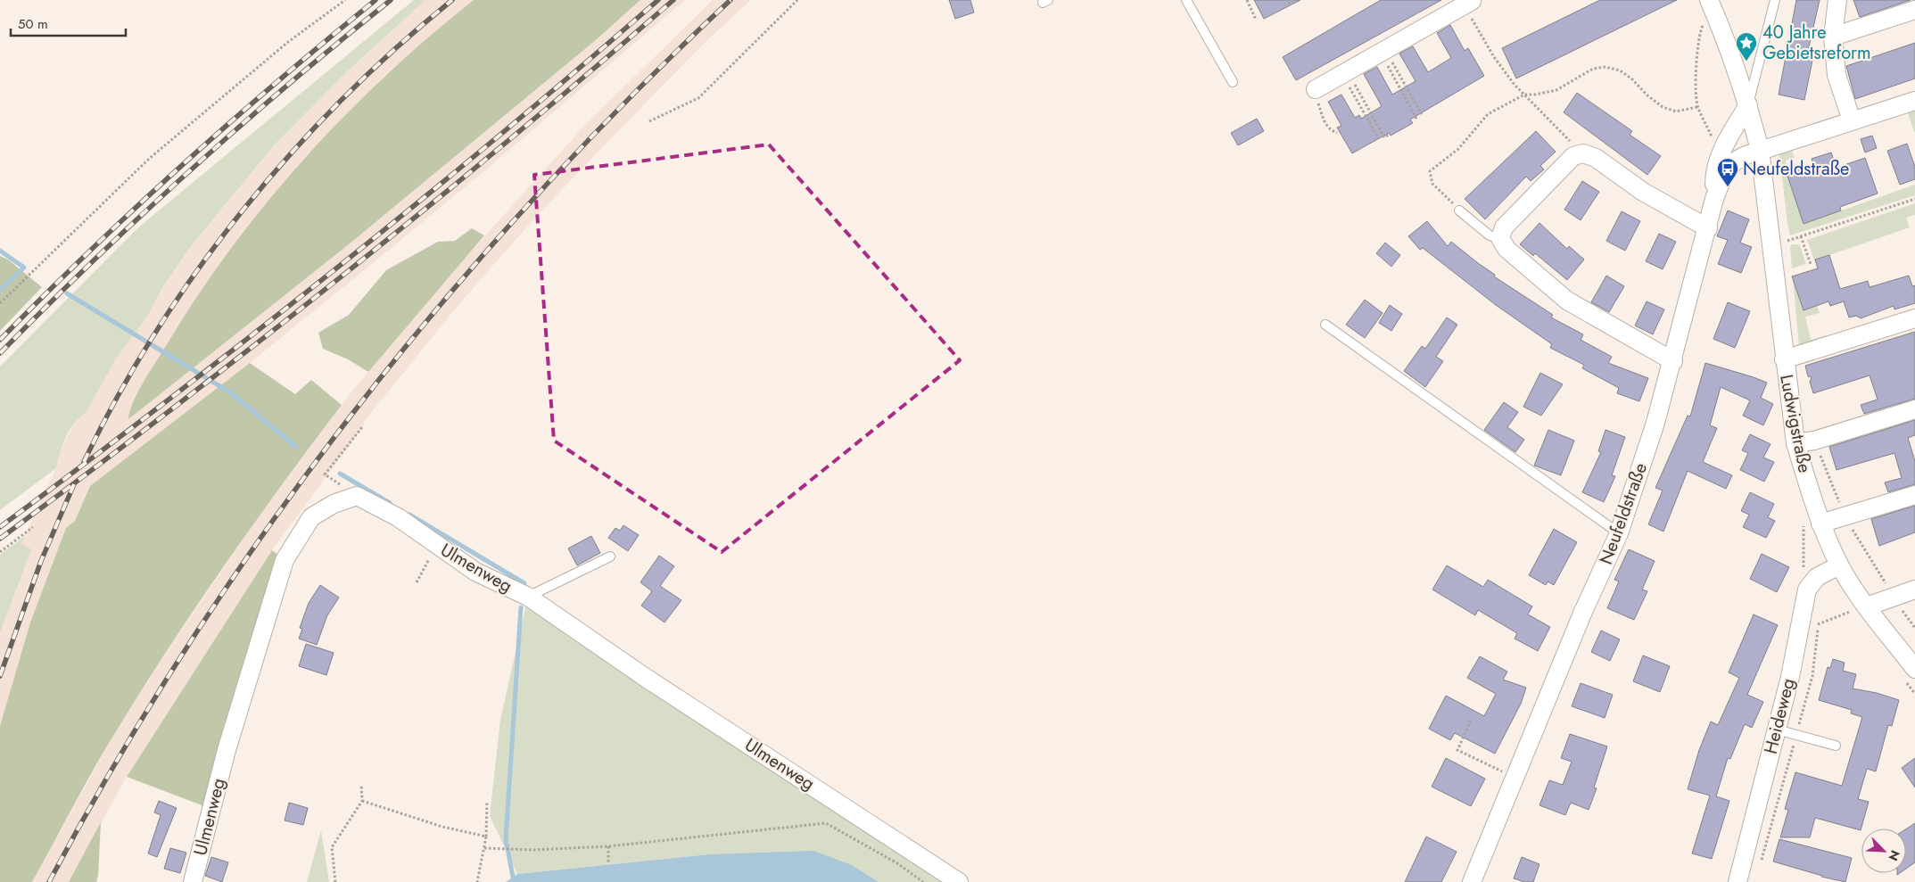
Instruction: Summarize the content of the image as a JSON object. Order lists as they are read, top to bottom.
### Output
{
  "streets": {
    "street": [
      "Ludwigstraße",
      "Neufeldstraße",
      "Ulmenweg",
      "Heideweg"
    ]
  },
  "crossings": [
    ["Ludwigstraße", "Neufeldstraße"],
    ["Ludwigstraße", "Heideweg"]
  ],
  "places": {
    "place": ["40 Jahre Gebietsreform"],
    "bus stop": ["Neufeldstraße"]
  },
  "scale_bar": "50 m",
  "north": "bottom right"
}
